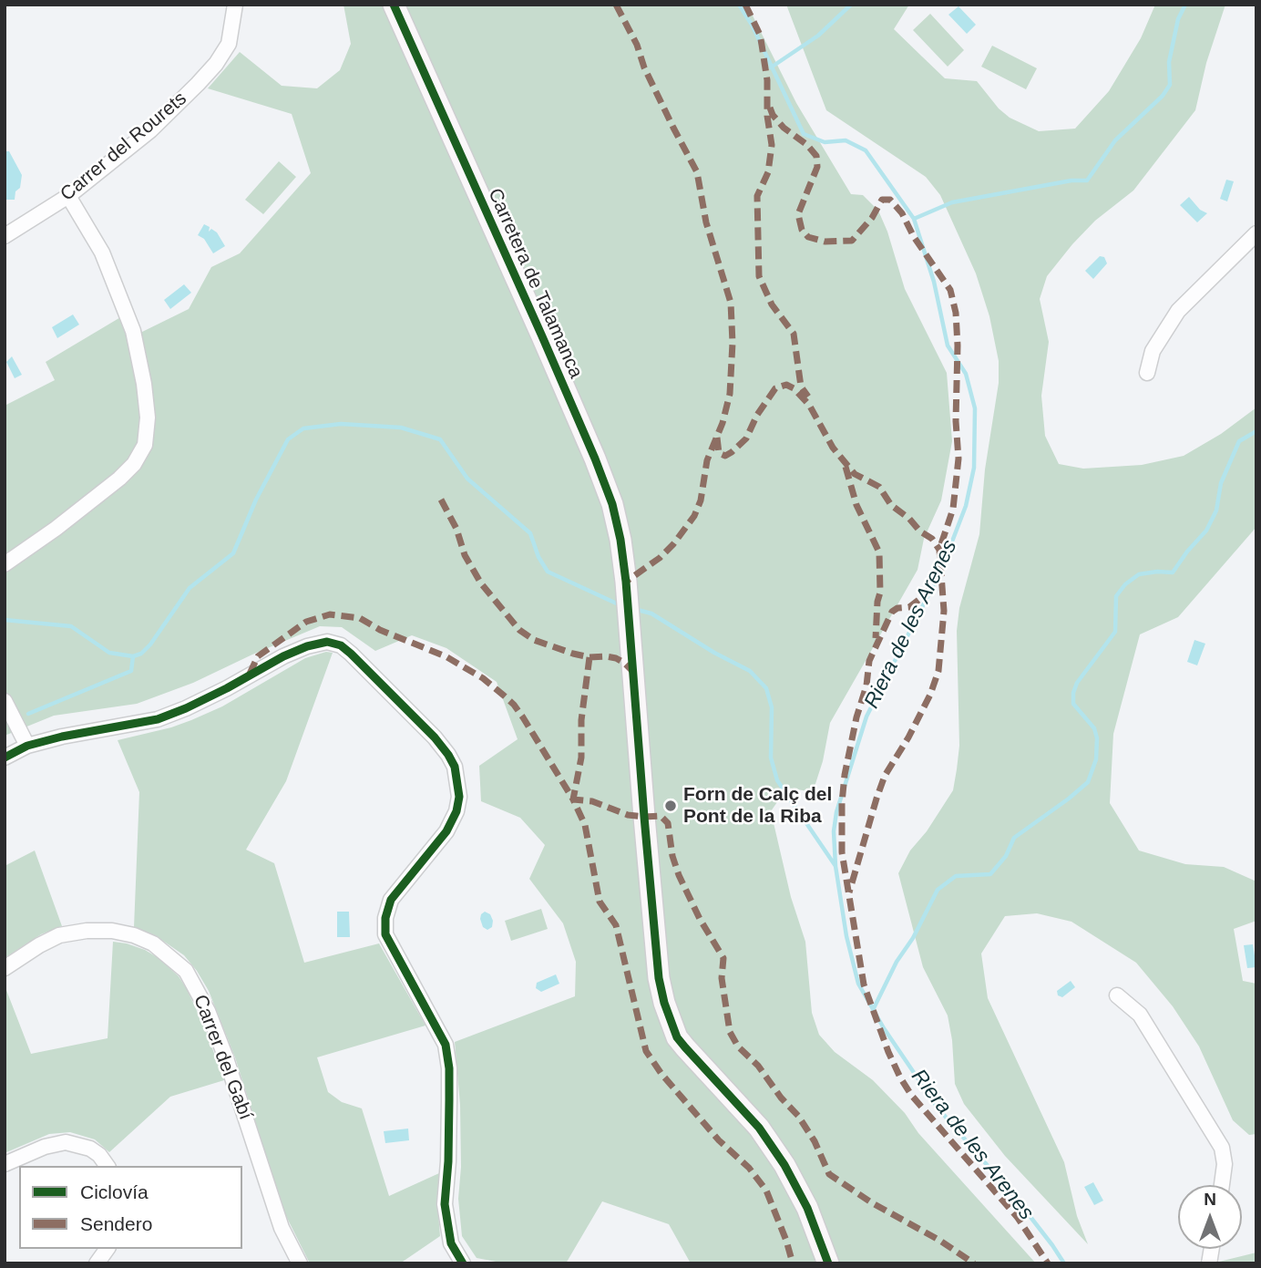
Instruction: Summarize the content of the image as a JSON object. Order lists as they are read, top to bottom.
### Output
{
  "streets": {
    "street": ["Carrer del Rourets", "Carretera de Talamanca", "Carrer del Gabí"]
  },
  "water": ["Riera de les Arenes"],
  "places": ["Forn de Calç del Pont de la Riba"],
  "legend": ["Ciclovía", "Sendero"],
  "north": "top"
}
